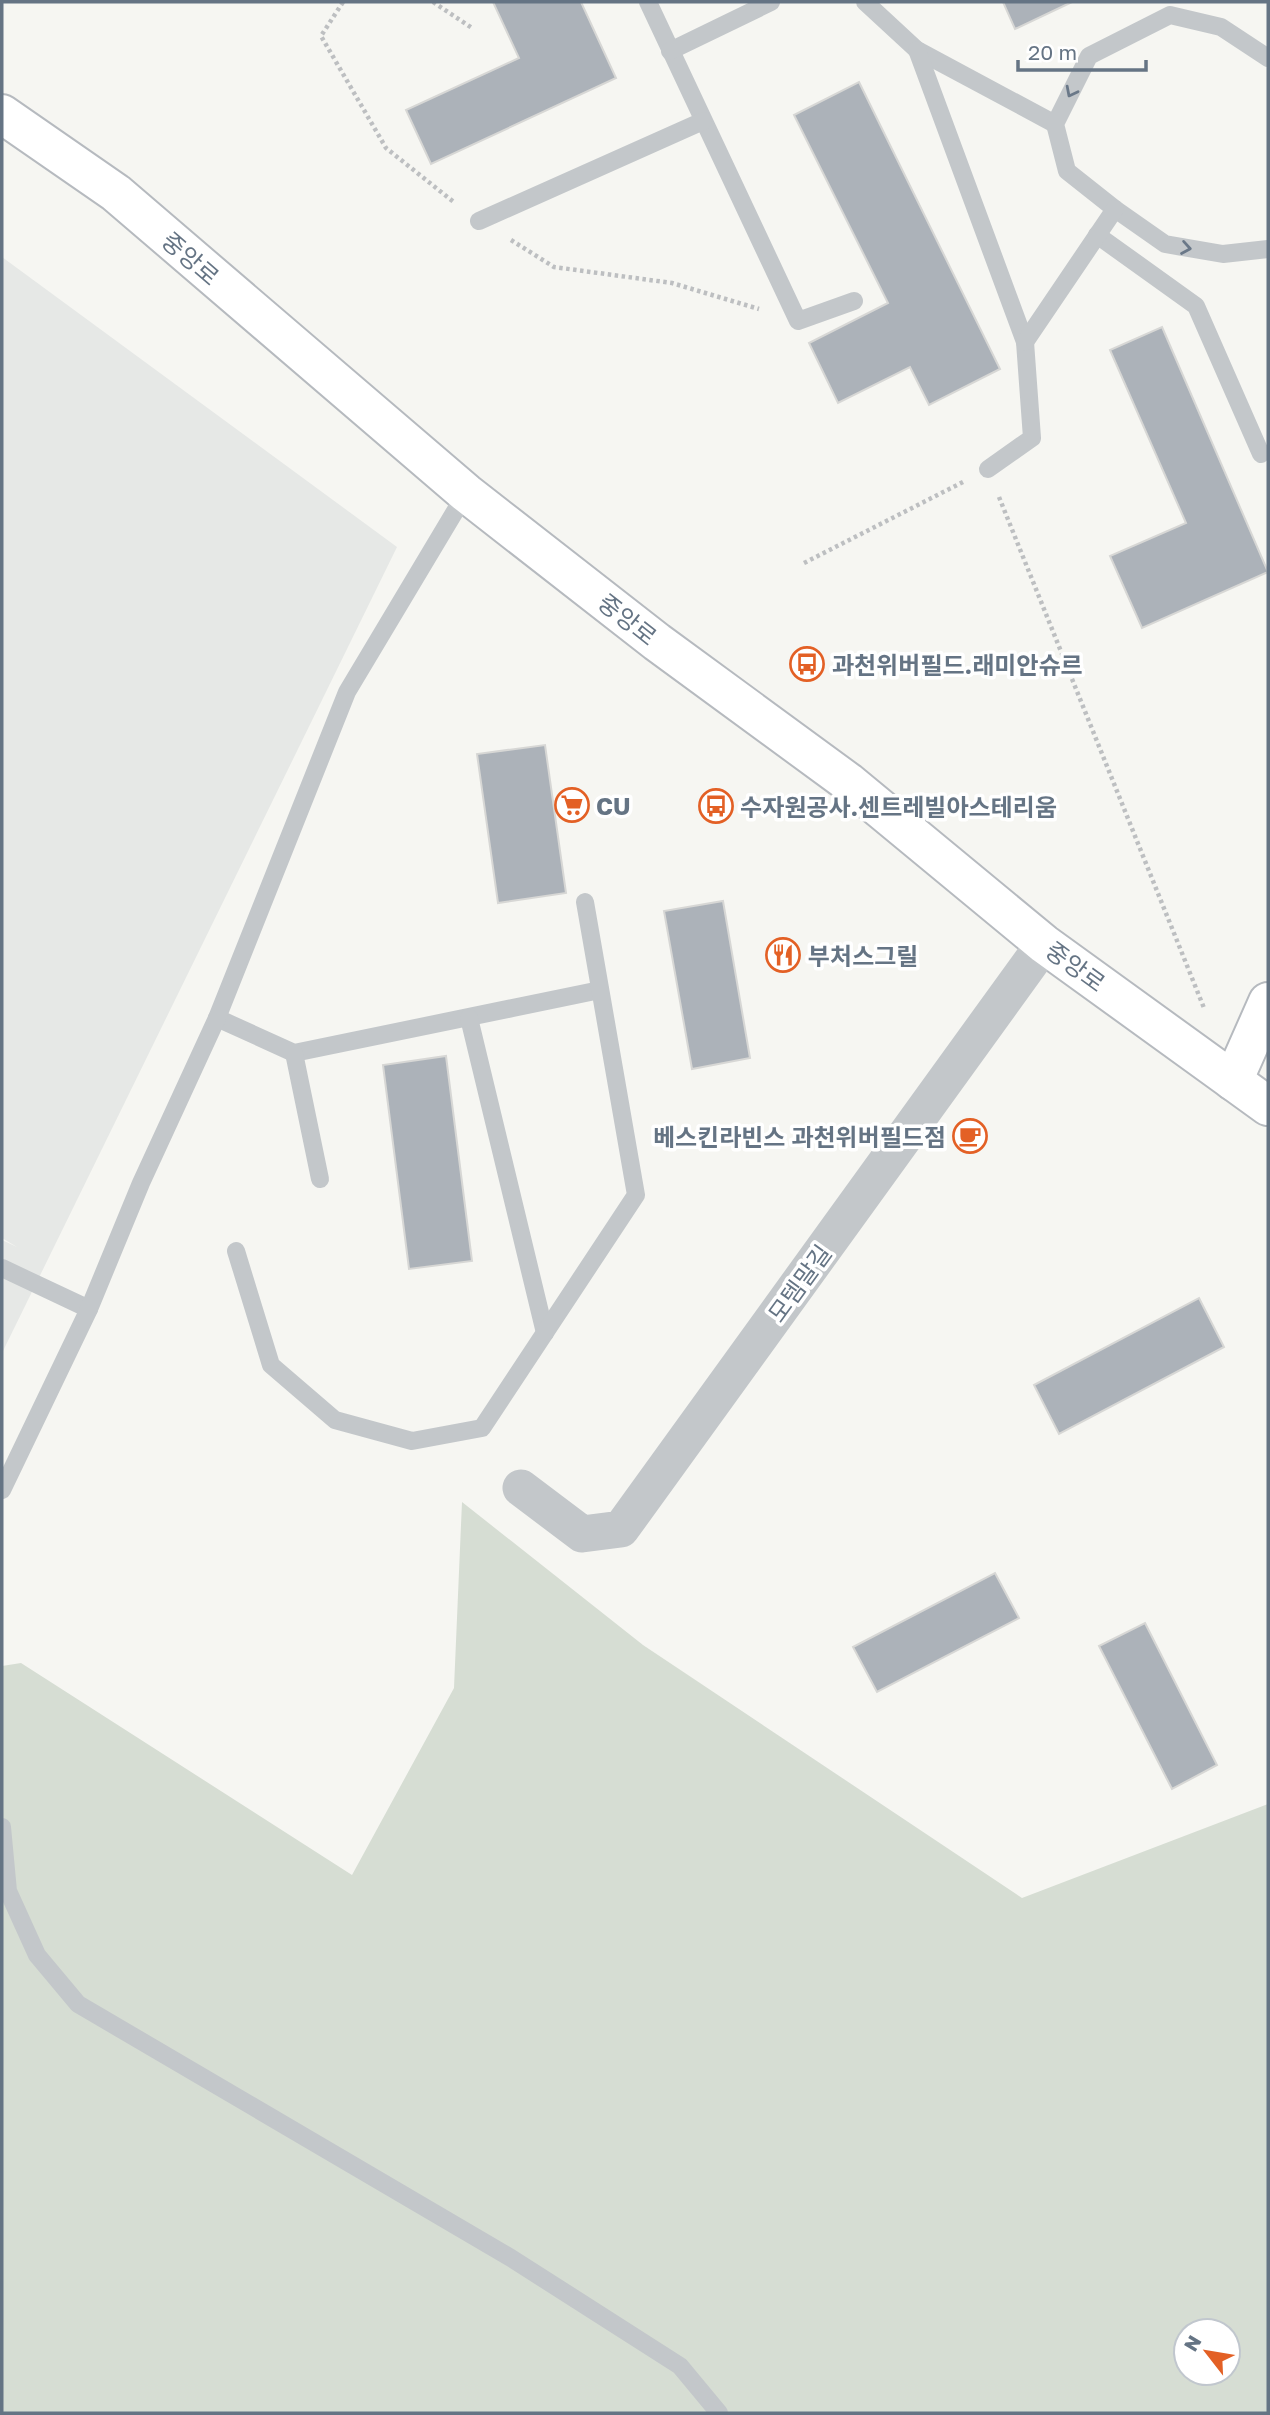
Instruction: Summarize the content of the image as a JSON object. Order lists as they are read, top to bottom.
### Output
{
  "streets": {
    "street": ["중앙로", "모템말길"]
  },
  "crossings": [
    ["중앙로", "모템말길"]
  ],
  "places": {
    "bus stop": ["과천위버필드.래미안슈르", "수자원공사.센트레빌아스테리움"],
    "supermarket": ["CU"],
    "restaurant": ["부처스그릴"],
    "cafe": ["베스킨라빈스 과천위버필드점"]
  },
  "scale_bar": "20 m",
  "north": "top left"
}
